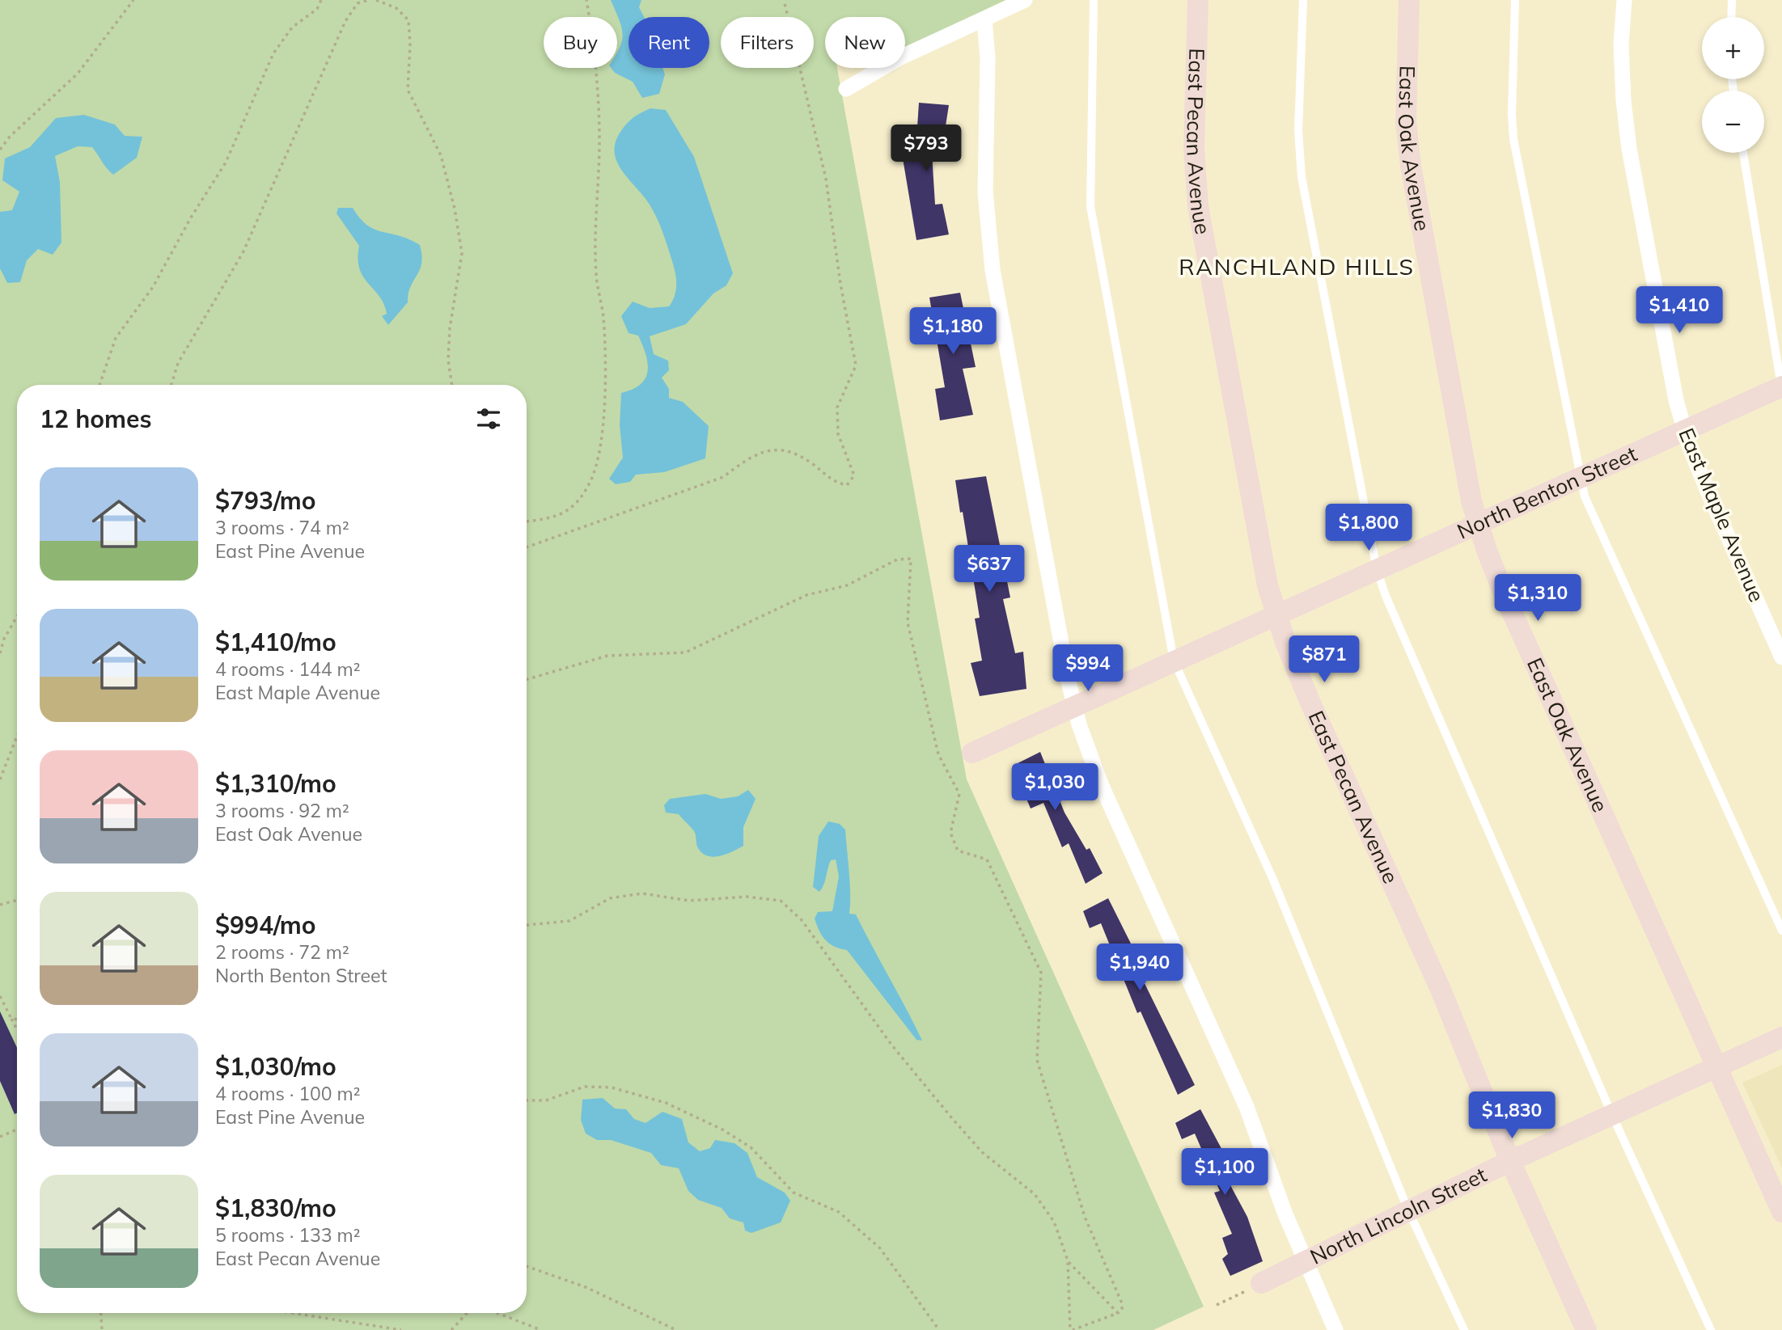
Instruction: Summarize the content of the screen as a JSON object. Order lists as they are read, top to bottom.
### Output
{
  "streets": {
    "street": [
      "East Pecan Avenue",
      "East Oak Avenue",
      "North Benton Street",
      "East Maple Avenue",
      "North Lincoln Street"
    ]
  },
  "crossings": [
    ["East Pecan Avenue", "North Benton Street"],
    ["East Pecan Avenue", "North Lincoln Street"],
    ["East Oak Avenue", "North Benton Street"],
    ["East Oak Avenue", "North Lincoln Street"],
    ["North Benton Street", "East Maple Avenue"]
  ],
  "districts": ["RANCHLAND HILLS"],
  "page": {
    "map_buttons": ["+", "−"],
    "chip": [
      "Buy",
      "Rent",
      "Filters",
      "New"
    ],
    "price": [
      "$793",
      "$1,410",
      "$1,180",
      "$1,800",
      "$637",
      "$1,310",
      "$871",
      "$994",
      "$1,030",
      "$1,940",
      "$1,830",
      "$1,100"
    ],
    "heading": "12 homes",
    "list": [
      {
        "name": "$793/mo",
        "note": "3 rooms · 74 m² · East Pine Avenue"
      },
      {
        "name": "$1,410/mo",
        "note": "4 rooms · 144 m² · East Maple Avenue"
      },
      {
        "name": "$1,310/mo",
        "note": "3 rooms · 92 m² · East Oak Avenue"
      },
      {
        "name": "$994/mo",
        "note": "2 rooms · 72 m² · North Benton Street"
      },
      {
        "name": "$1,030/mo",
        "note": "4 rooms · 100 m² · East Pine Avenue"
      },
      {
        "name": "$1,830/mo",
        "note": "5 rooms · 133 m² · East Pecan Avenue"
      }
    ]
  }
}
